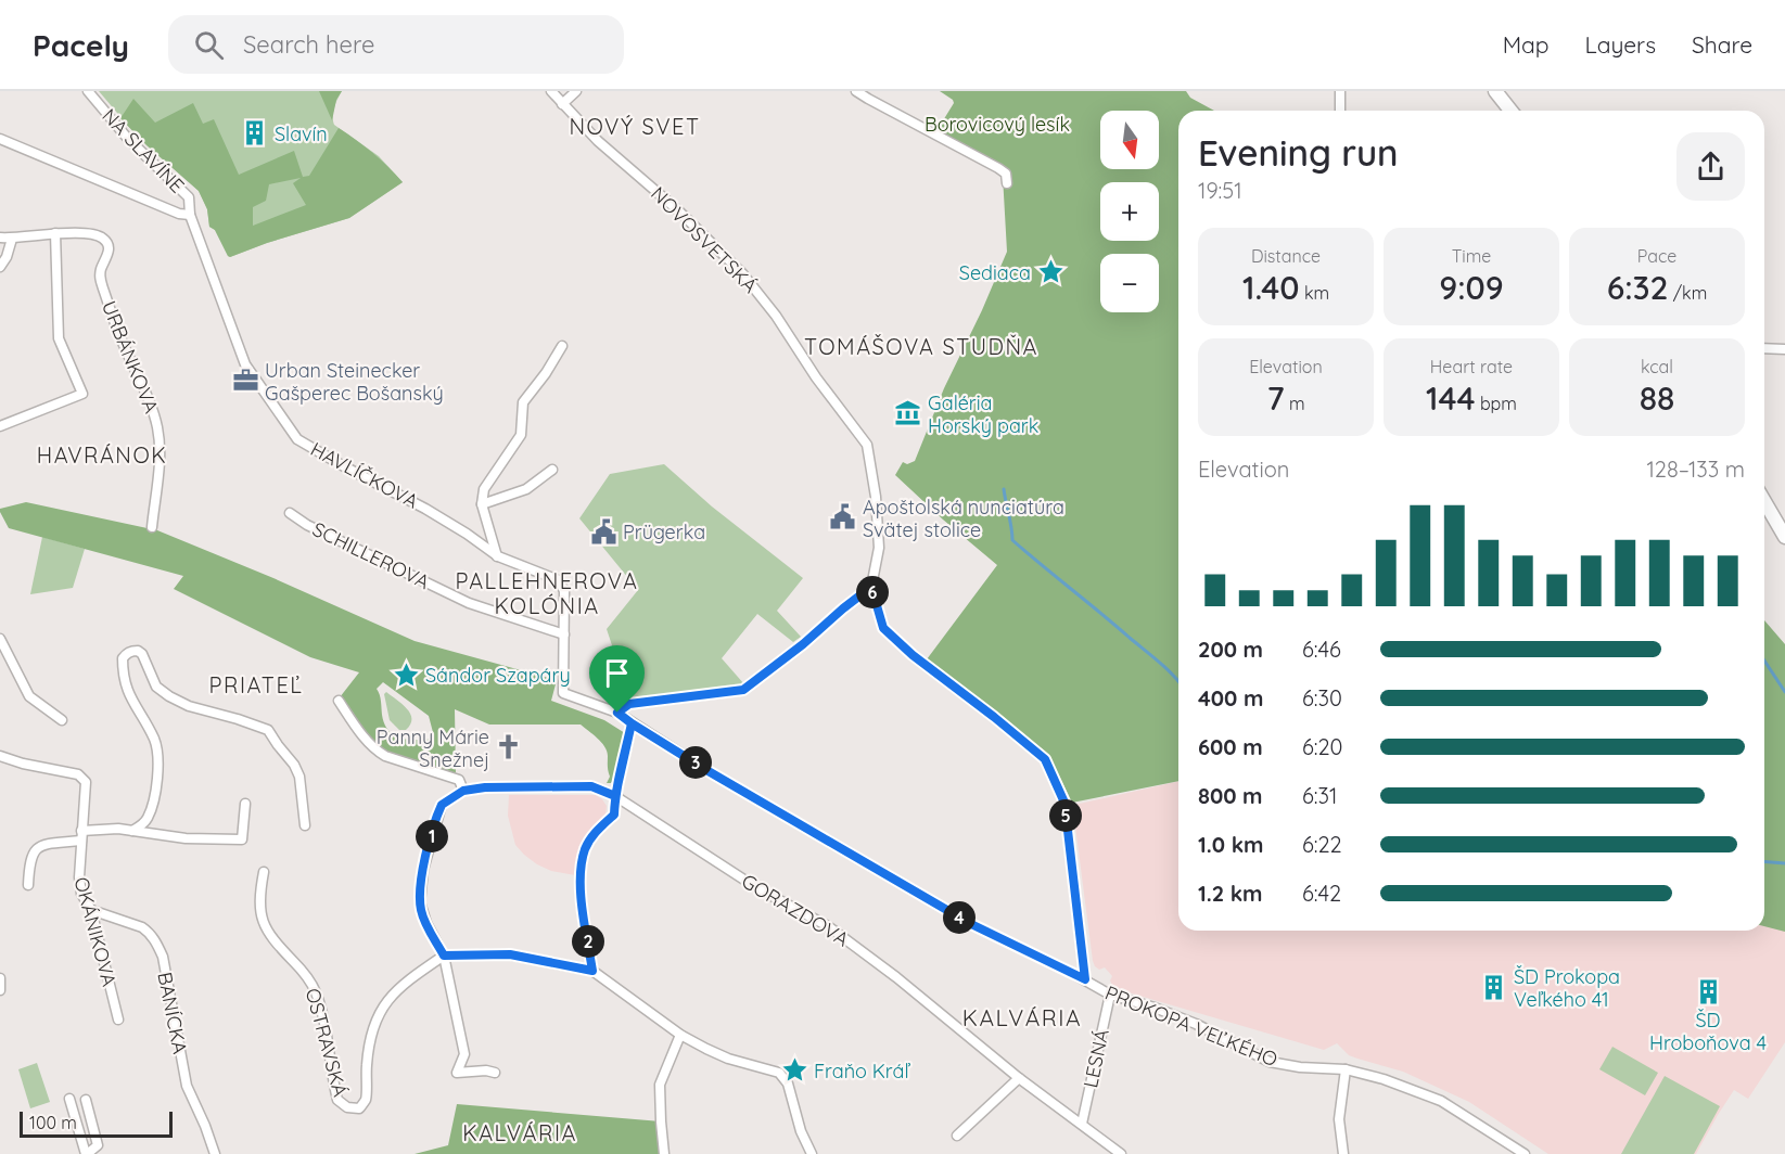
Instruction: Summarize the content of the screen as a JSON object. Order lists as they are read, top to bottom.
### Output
{
  "streets": {
    "street": [
      "NA SLAVÍNE",
      "NOVOSVETSKÁ",
      "URBÁNKOVA",
      "HAVLÍČKOVA",
      "SCHILLEROVA",
      "GORAZDOVA",
      "OKÁNIKOVA",
      "BANÍCKA",
      "PROKOPA VEĽKÉHO",
      "OSTRAVSKÁ",
      "LESNÁ"
    ]
  },
  "crossings": [
    ["NA SLAVÍNE", "HAVLÍČKOVA"],
    ["HAVLÍČKOVA", "SCHILLEROVA"],
    ["HAVLÍČKOVA", "PROKOPA VEĽKÉHO"],
    ["GORAZDOVA", "LESNÁ"],
    ["OKÁNIKOVA", "BANÍCKA"],
    ["PROKOPA VEĽKÉHO", "LESNÁ"]
  ],
  "districts": [
    "NOVÝ SVET",
    "TOMÁŠOVA STUDŇA",
    "HAVRÁNOK",
    "PALLEHNEROVA KOLÓNIA",
    "PRIATEĽ",
    "KALVÁRIA",
    "KALVÁRIA"
  ],
  "parks": ["Borovicový lesík"],
  "places": {
    "building": ["Slavín", "ŠD Prokopa Veľkého 41", "ŠD Hroboňova 4"],
    "place": ["Sediaca", "Sándor Szapáry", "Fraňo Kráľ"],
    "office": ["Urban Steinecker Gašperec Bošanský"],
    "museum": ["Galéria Horský park"],
    "public building": ["Apoštolská nunciatúra Svätej stolice", "Prügerka"],
    "church": ["Panny Márie Snežnej"]
  },
  "scale_bar": "100 m",
  "north": "bottom",
  "page": {
    "header": "Pacely",
    "search": "Search here",
    "nav": ["Map", "Layers", "Share"],
    "map_buttons": ["+", "−"],
    "heading": ["Evening run", "19:51"],
    "stats": [
      ["Distance", "1.40 km"],
      ["Time", "9:09"],
      ["Pace", "6:32 /km"],
      ["Elevation", "7 m"],
      ["Heart rate", "144 bpm"],
      ["kcal", "88"]
    ],
    "chart": ["Elevation", "128–133 m"],
    "pins": [
      "6",
      "3",
      "5",
      "1",
      "4",
      "2"
    ],
    "list": [
      {
        "name": "200 m",
        "note": "6:46"
      },
      {
        "name": "400 m",
        "note": "6:30"
      },
      {
        "name": "600 m",
        "note": "6:20"
      },
      {
        "name": "800 m",
        "note": "6:31"
      },
      {
        "name": "1.0 km",
        "note": "6:22"
      },
      {
        "name": "1.2 km",
        "note": "6:42"
      }
    ],
    "scale": "100 m"
  }
}
